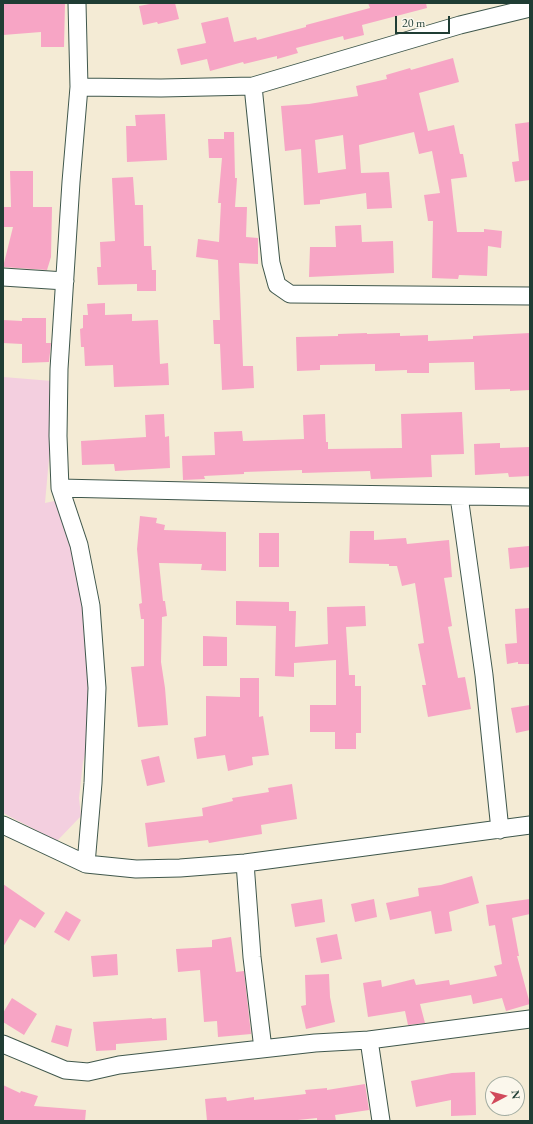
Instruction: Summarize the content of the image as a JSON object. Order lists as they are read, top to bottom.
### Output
{
  "scale_bar": "20 m",
  "north": "right"
}
